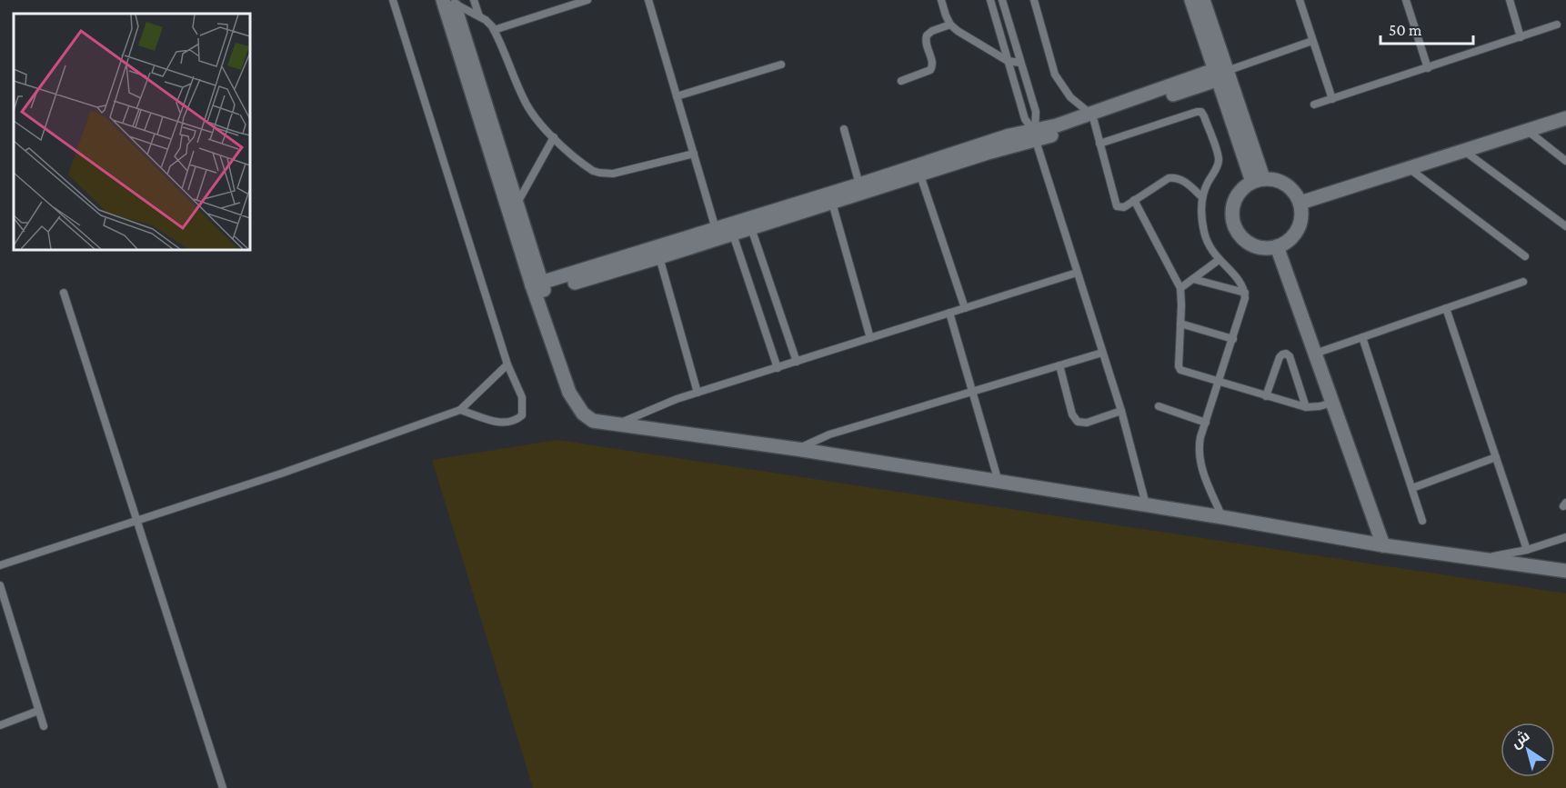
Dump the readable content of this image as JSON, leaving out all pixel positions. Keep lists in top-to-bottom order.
{
  "scale_bar": "50 m",
  "north": "top left"
}
